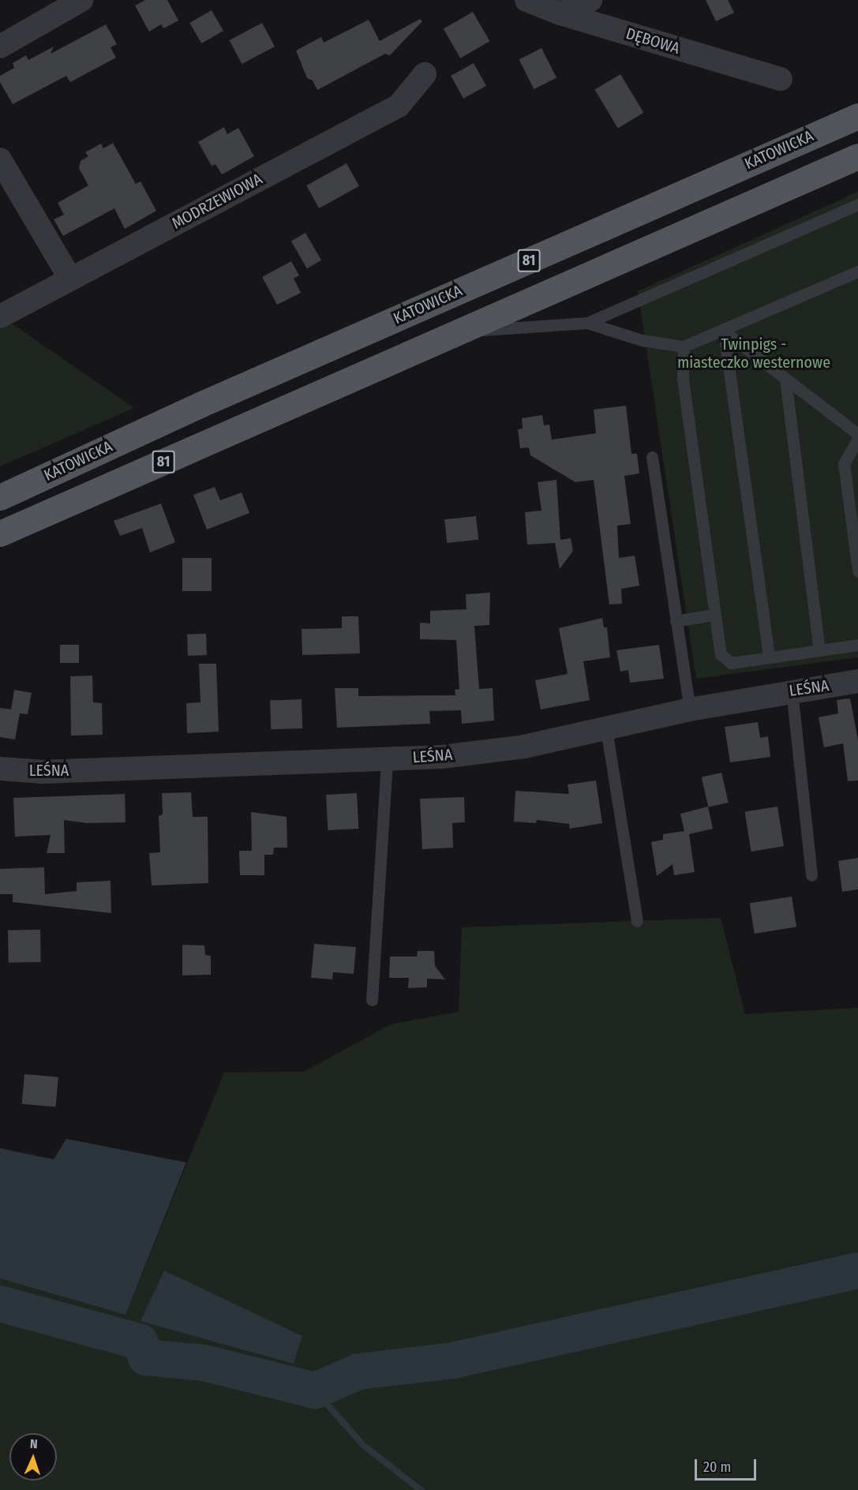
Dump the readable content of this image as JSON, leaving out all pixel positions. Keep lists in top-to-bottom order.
{
  "streets": {
    "main road": ["KATOWICKA", "81"],
    "street": ["DĘBOWA", "MODRZEWIOWA", "LEŚNA"]
  },
  "parks": ["Twinpigs - miasteczko westernowe"],
  "scale_bar": "20 m",
  "north": "top"
}
